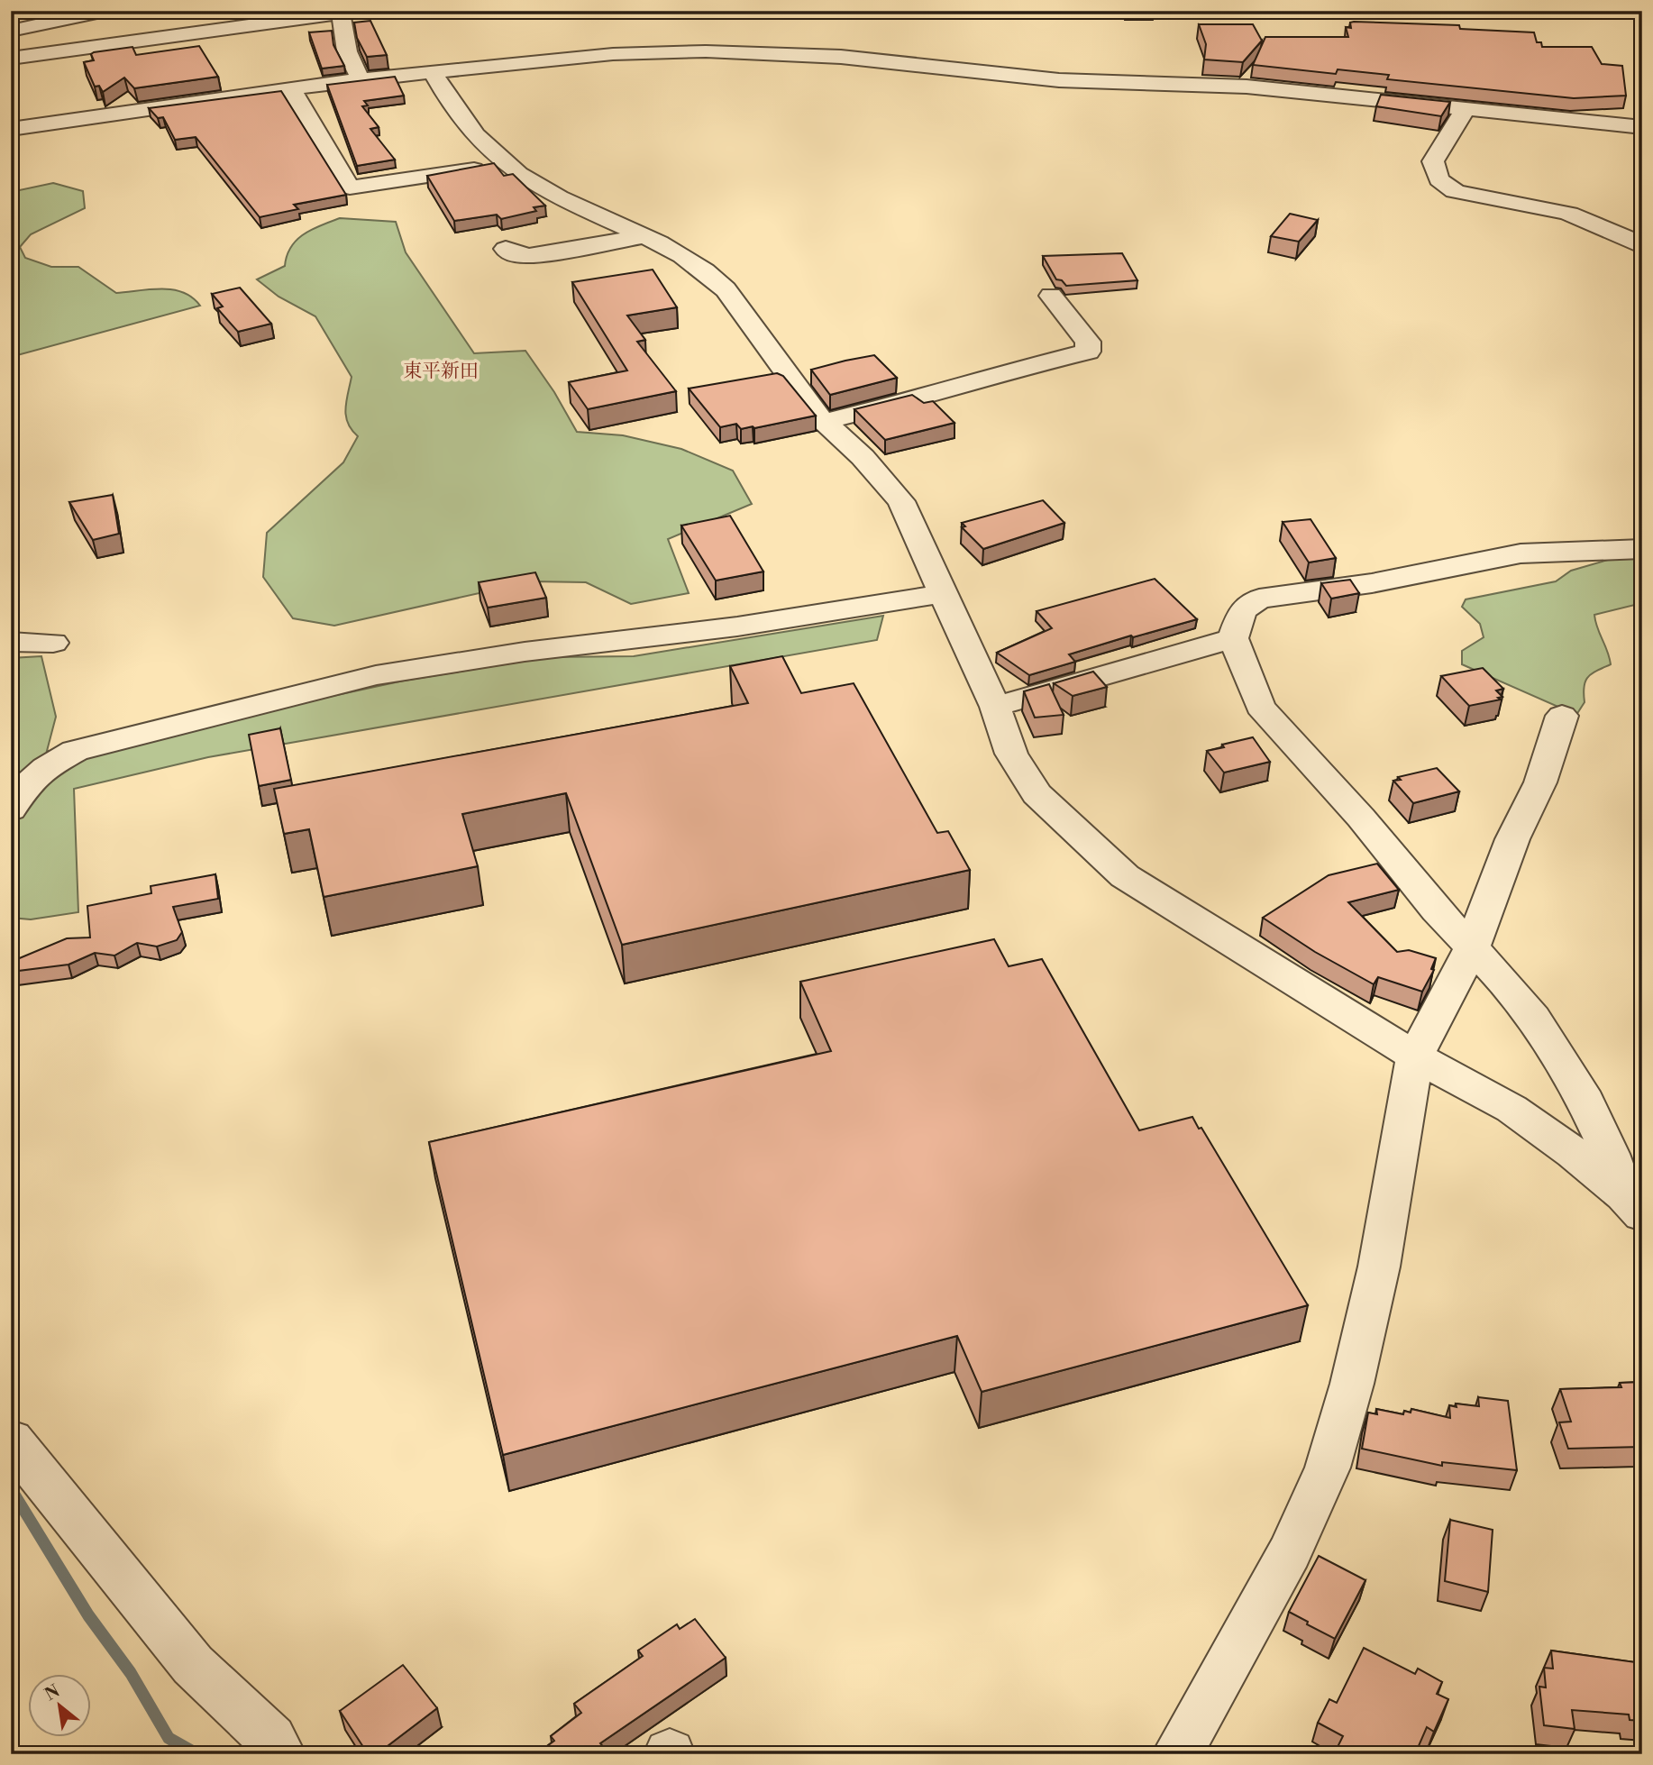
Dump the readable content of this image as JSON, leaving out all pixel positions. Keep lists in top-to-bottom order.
{
  "districts": ["東平新田"],
  "north": "top left"
}
